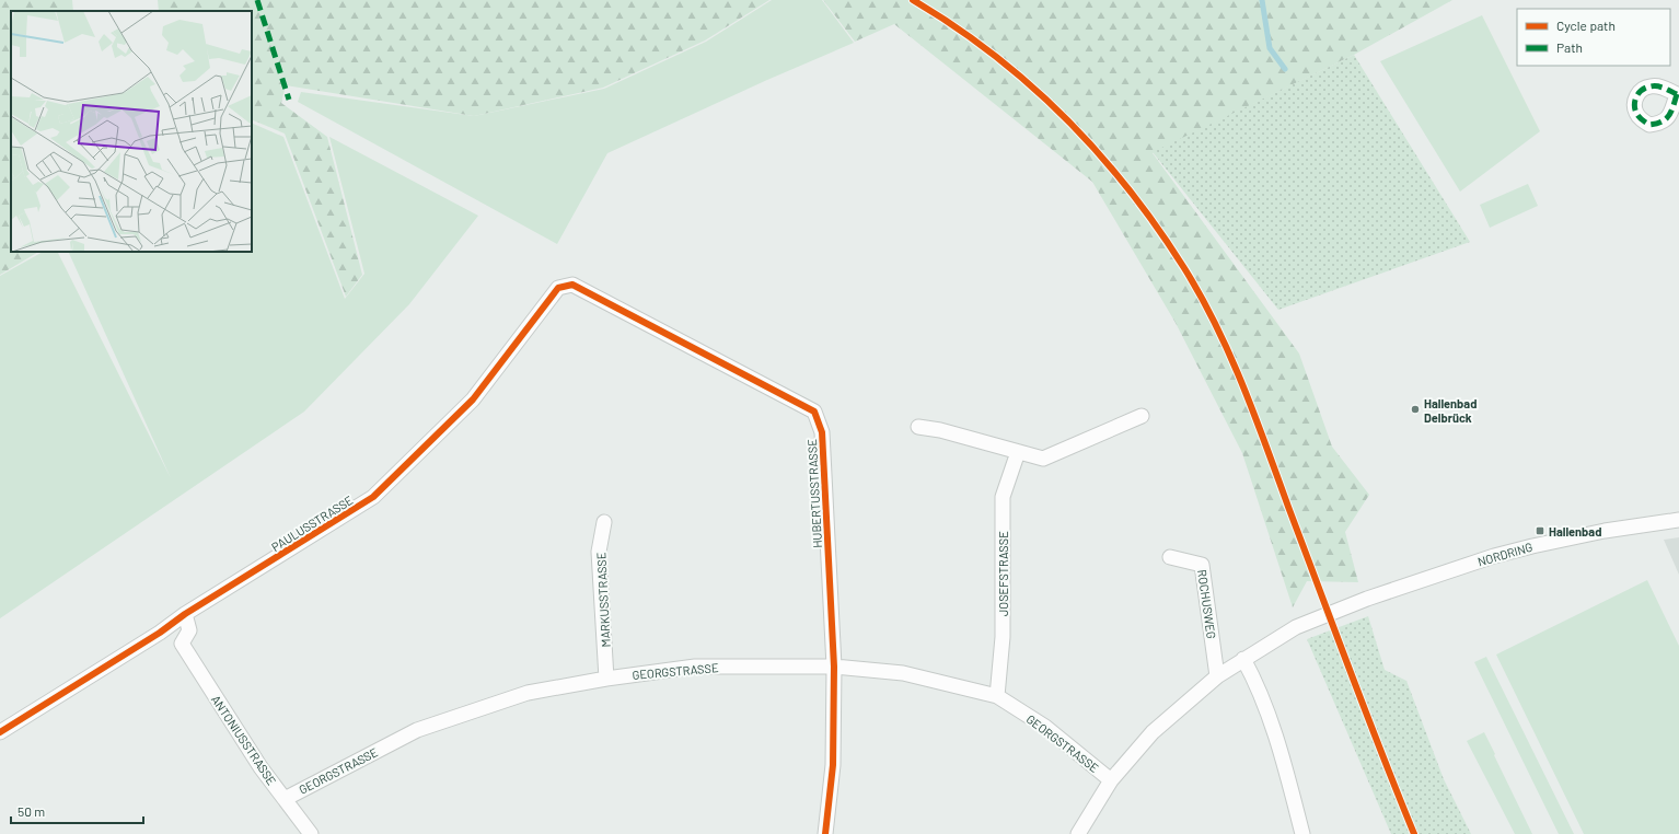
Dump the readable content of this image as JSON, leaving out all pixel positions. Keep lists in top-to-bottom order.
{
  "streets": {
    "street": [
      "HUBERTUSSTRASSE",
      "PAULUSSTRASSE",
      "NORDRING",
      "JOSEFSTRASSE",
      "MARKUSSTRASSE",
      "ROCHUSWEG",
      "GEORGSTRASSE",
      "ANTONIUSSTRASSE"
    ]
  },
  "crossings": [
    ["HUBERTUSSTRASSE", "PAULUSSTRASSE"],
    ["HUBERTUSSTRASSE", "GEORGSTRASSE"],
    ["JOSEFSTRASSE", "GEORGSTRASSE"],
    ["MARKUSSTRASSE", "GEORGSTRASSE"],
    ["GEORGSTRASSE", "ANTONIUSSTRASSE"]
  ],
  "places": {
    "other": ["Hallenbad Delbrück"],
    "transit": ["Hallenbad"]
  },
  "legend": ["Cycle path", "Path"],
  "scale_bar": "50 m"
}
